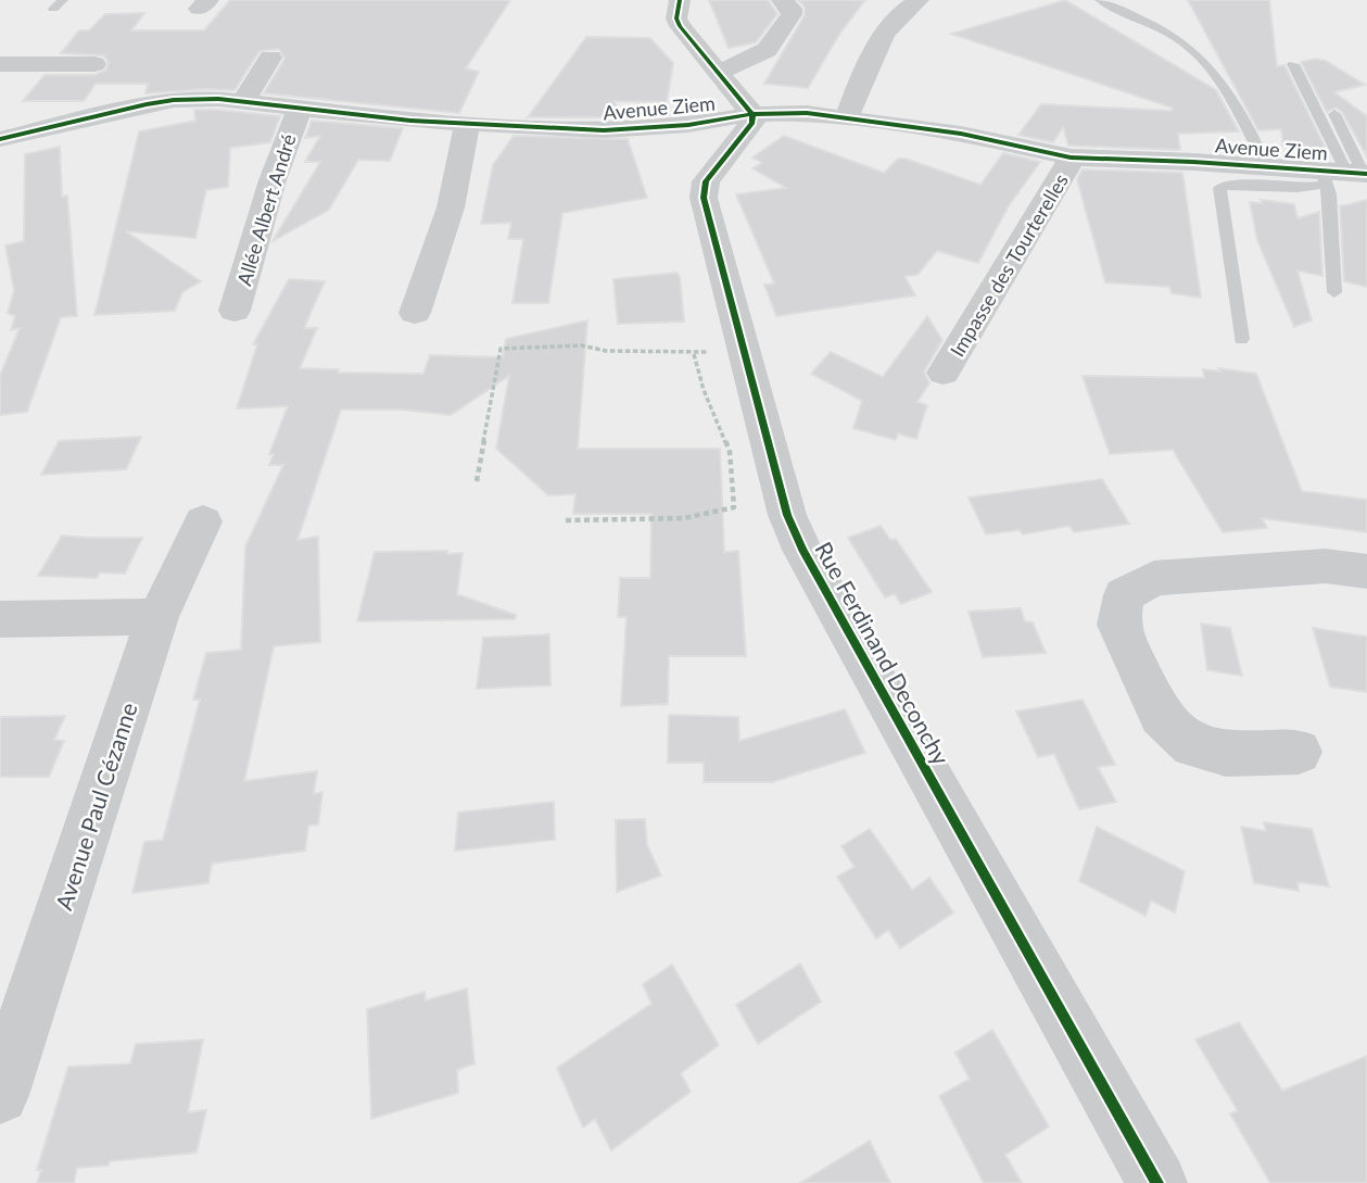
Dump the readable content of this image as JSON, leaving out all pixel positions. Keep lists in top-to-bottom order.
{
  "streets": {
    "street": [
      "Avenue Ziem",
      "Allée Albert André",
      "Impasse des Tourterelles",
      "Rue Ferdinand Deconchy",
      "Avenue Paul Cézanne"
    ]
  },
  "crossings": [
    ["Avenue Ziem", "Allée Albert André"],
    ["Avenue Ziem", "Impasse des Tourterelles"],
    ["Avenue Ziem", "Rue Ferdinand Deconchy"]
  ]
}
